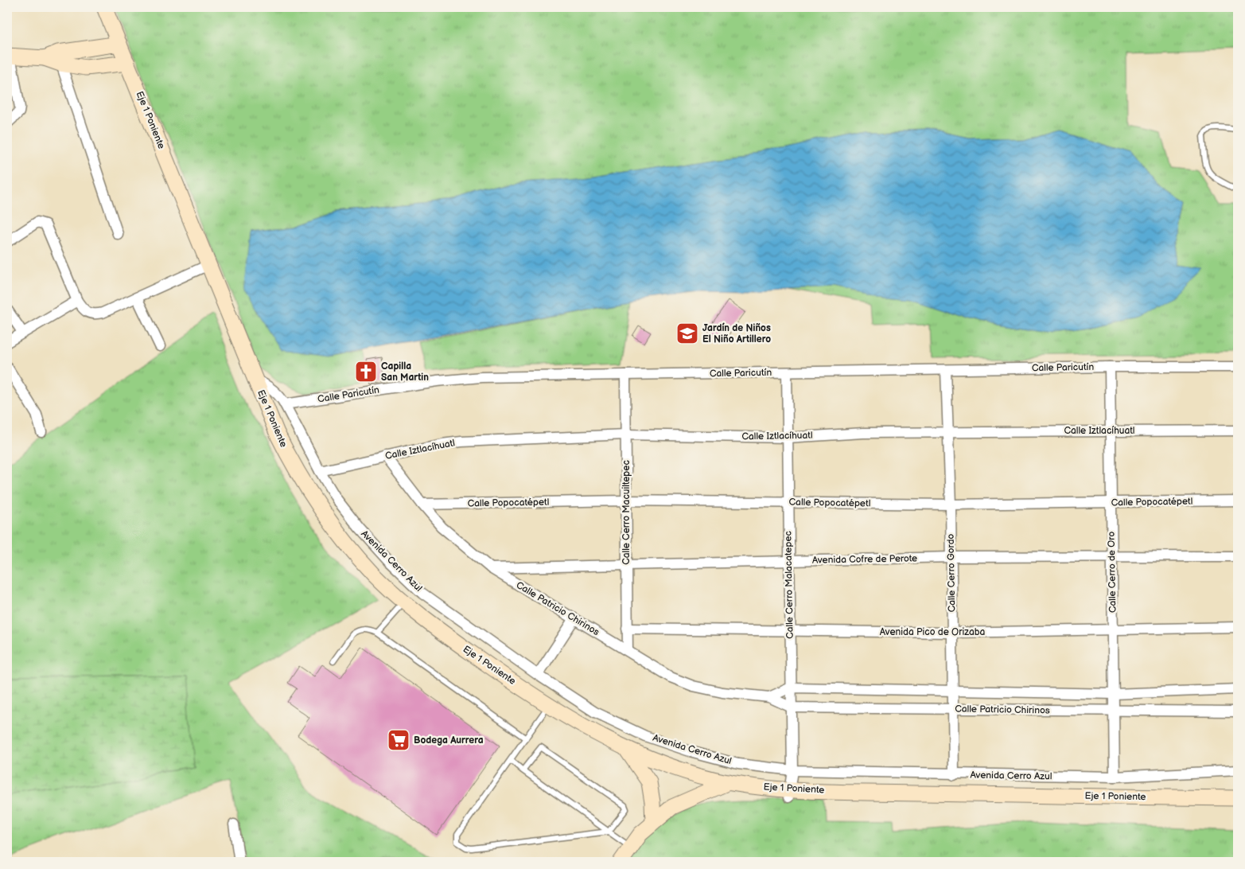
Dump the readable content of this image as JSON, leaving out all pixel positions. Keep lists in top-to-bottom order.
{
  "streets": {
    "main road": ["Eje 1 Poniente"],
    "street": [
      "Calle Paricutín",
      "Calle Iztlacíhuatl",
      "Calle Popocatépetl",
      "Calle Cerro Macuiltepec",
      "Avenida Cofre de Perote",
      "Avenida Cerro Azul",
      "Calle Cerro de Oro",
      "Calle Cerro Gordo",
      "Calle Cerro Malacatepec",
      "Calle Patricio Chirinos",
      "Avenida Pico de Orizaba"
    ]
  },
  "crossings": [
    ["Eje 1 Poniente", "Calle Cerro Malacatepec"],
    ["Calle Paricutín", "Calle Cerro Macuiltepec"],
    ["Calle Paricutín", "Avenida Cerro Azul"],
    ["Calle Paricutín", "Calle Cerro de Oro"],
    ["Calle Paricutín", "Calle Cerro Gordo"],
    ["Calle Paricutín", "Calle Cerro Malacatepec"],
    ["Calle Iztlacíhuatl", "Calle Cerro Macuiltepec"],
    ["Calle Iztlacíhuatl", "Avenida Cerro Azul"],
    ["Calle Iztlacíhuatl", "Calle Cerro de Oro"],
    ["Calle Iztlacíhuatl", "Calle Cerro Gordo"],
    ["Calle Iztlacíhuatl", "Calle Cerro Malacatepec"],
    ["Calle Iztlacíhuatl", "Calle Patricio Chirinos"],
    ["Calle Popocatépetl", "Calle Cerro Macuiltepec"],
    ["Calle Popocatépetl", "Calle Cerro de Oro"],
    ["Calle Popocatépetl", "Calle Cerro Gordo"],
    ["Calle Popocatépetl", "Calle Cerro Malacatepec"],
    ["Calle Popocatépetl", "Calle Patricio Chirinos"],
    ["Calle Cerro Macuiltepec", "Avenida Cofre de Perote"],
    ["Calle Cerro Macuiltepec", "Calle Patricio Chirinos"],
    ["Calle Cerro Macuiltepec", "Avenida Pico de Orizaba"],
    ["Avenida Cofre de Perote", "Calle Cerro de Oro"],
    ["Avenida Cofre de Perote", "Calle Cerro Gordo"],
    ["Avenida Cofre de Perote", "Calle Cerro Malacatepec"],
    ["Avenida Cofre de Perote", "Calle Patricio Chirinos"],
    ["Avenida Cerro Azul", "Calle Cerro de Oro"],
    ["Avenida Cerro Azul", "Calle Cerro Gordo"],
    ["Avenida Cerro Azul", "Calle Cerro Malacatepec"],
    ["Calle Cerro de Oro", "Calle Patricio Chirinos"],
    ["Calle Cerro de Oro", "Avenida Pico de Orizaba"],
    ["Calle Cerro Gordo", "Calle Patricio Chirinos"],
    ["Calle Cerro Gordo", "Avenida Pico de Orizaba"],
    ["Calle Cerro Malacatepec", "Calle Patricio Chirinos"],
    ["Calle Cerro Malacatepec", "Avenida Pico de Orizaba"]
  ],
  "places": {
    "school or university": ["Jardín de Niños El Niño Artillero"],
    "church": ["Capilla San Martin"],
    "supermarket": ["Bodega Aurrera"]
  }
}
